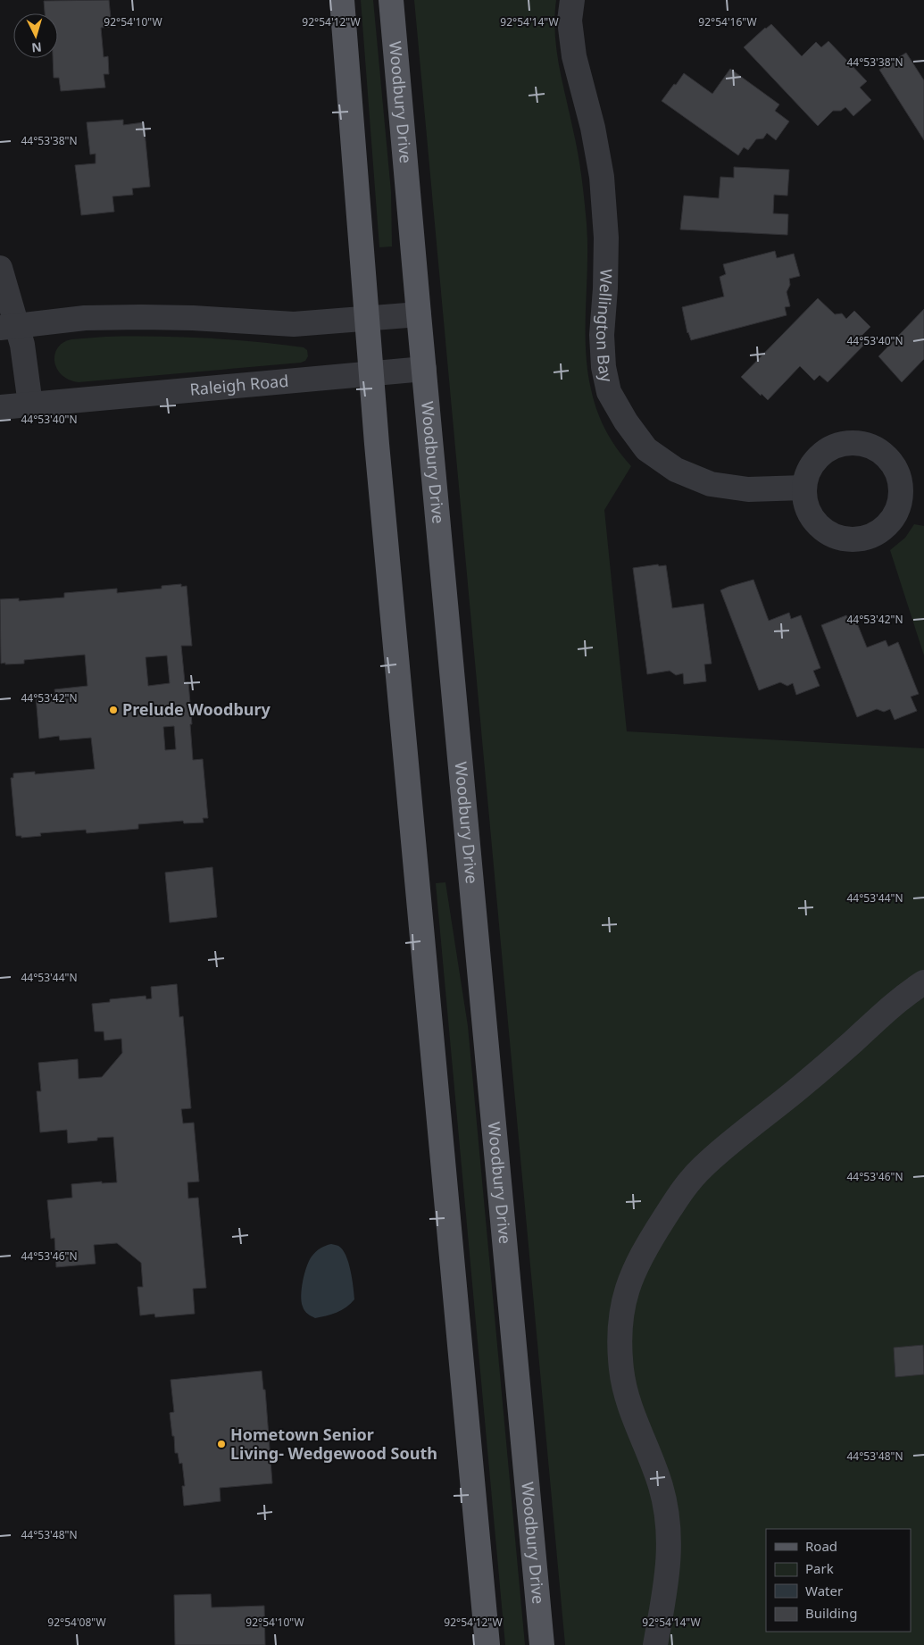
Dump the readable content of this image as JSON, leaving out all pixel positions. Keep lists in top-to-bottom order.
{
  "streets": {
    "main road": ["Woodbury Drive"],
    "street": ["Wellington Bay", "Raleigh Road"]
  },
  "crossings": [
    ["Woodbury Drive", "Raleigh Road"]
  ],
  "places": ["Prelude Woodbury", "Hometown Senior Living- Wedgewood South"],
  "legend": [
    "Road",
    "Park",
    "Water",
    "Building"
  ],
  "north": "bottom",
  "coordinates": [
    "92°54'10\"W",
    "92°54'12\"W",
    "92°54'14\"W",
    "92°54'16\"W",
    "44°53'38\"N",
    "44°53'40\"N",
    "44°53'42\"N",
    "44°53'44\"N",
    "44°53'46\"N",
    "44°53'48\"N",
    "92°54'08\"W"
  ]
}
